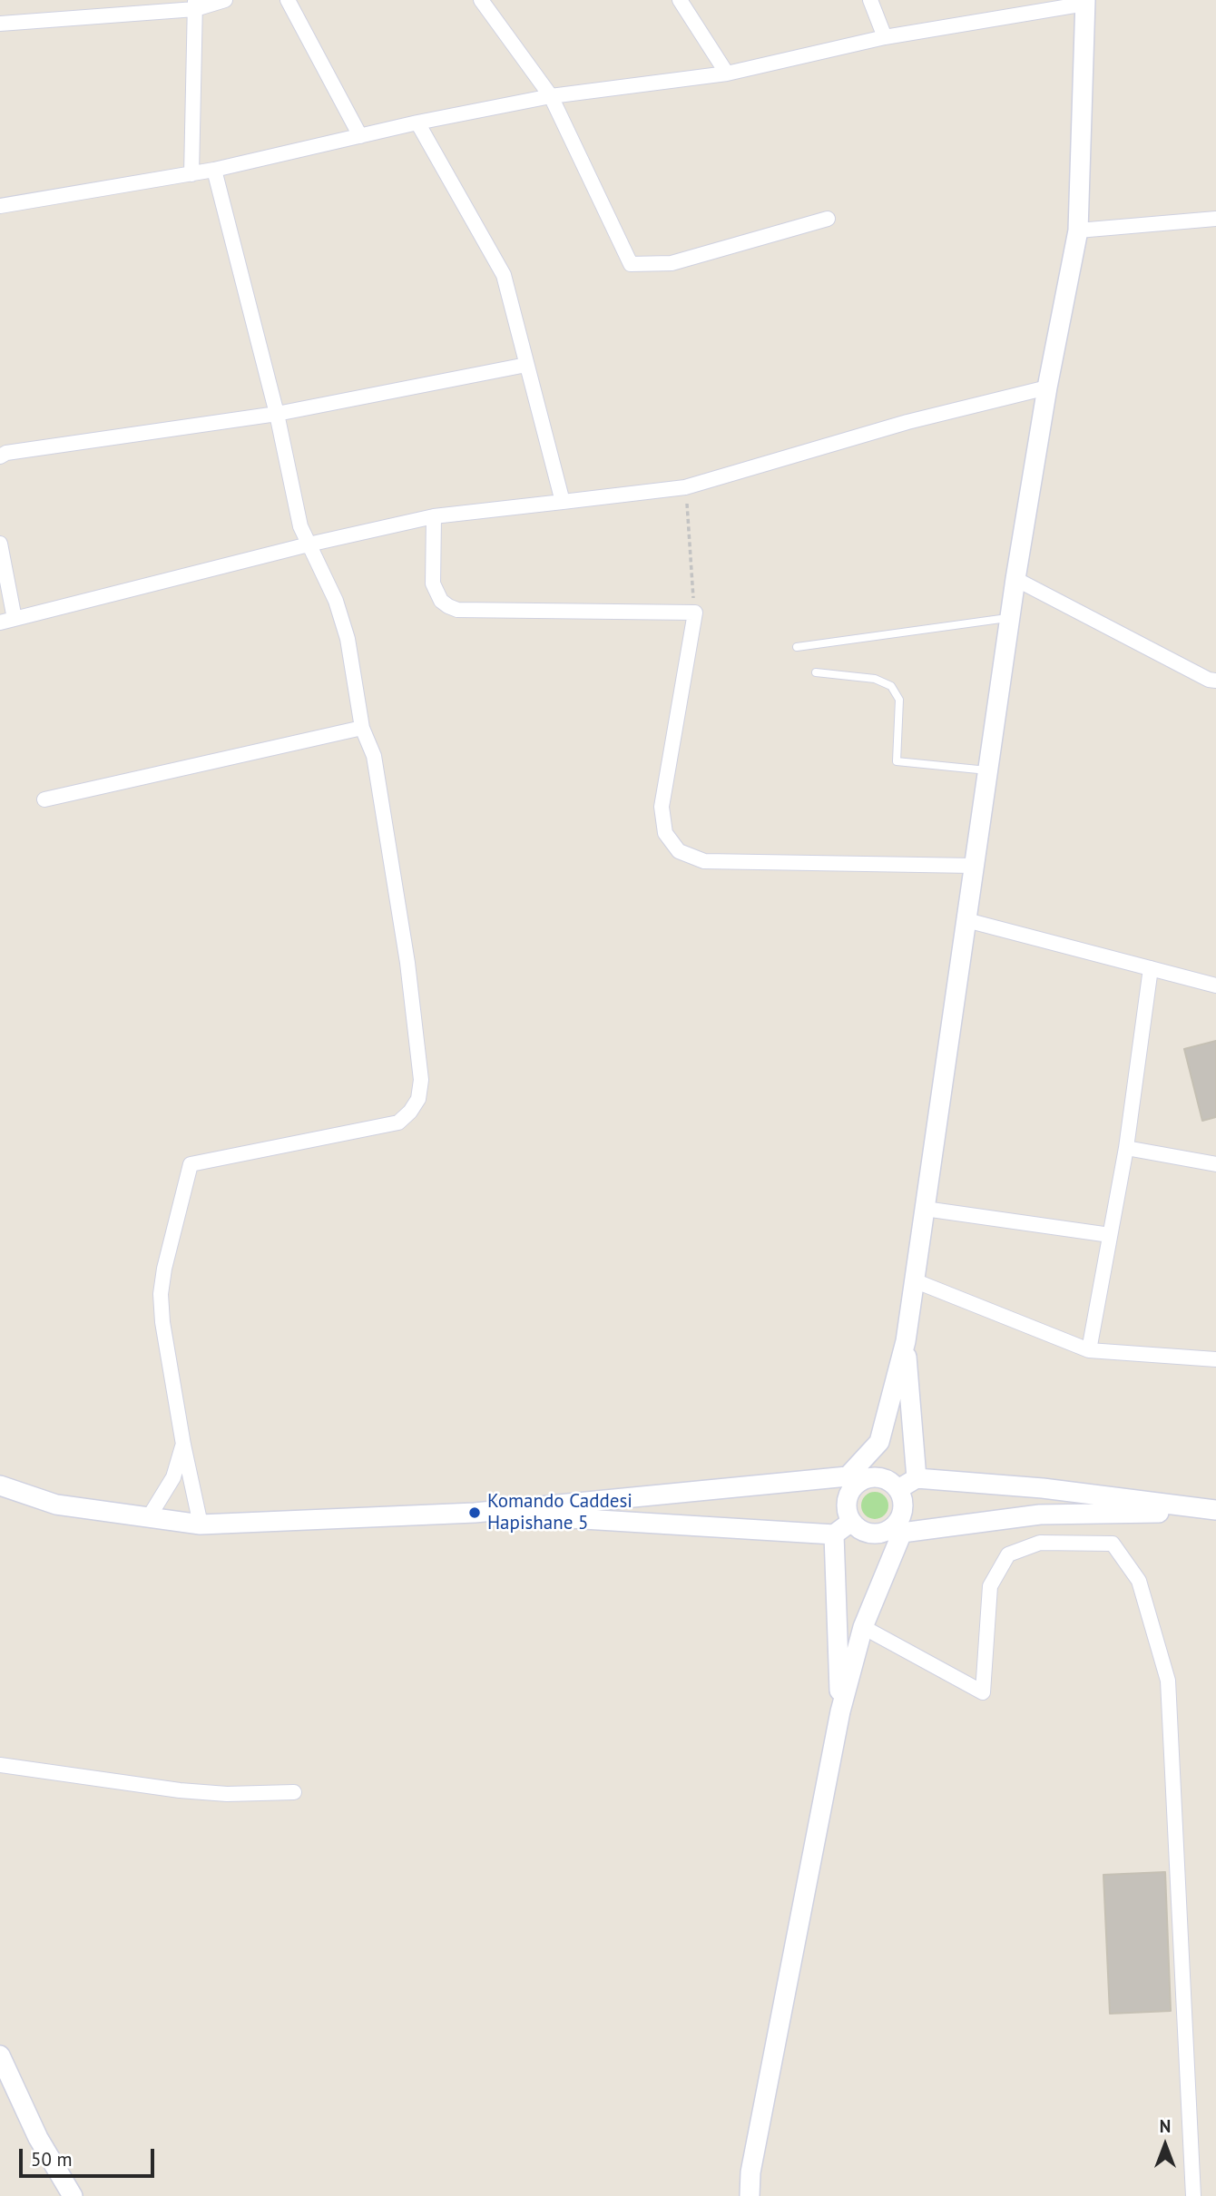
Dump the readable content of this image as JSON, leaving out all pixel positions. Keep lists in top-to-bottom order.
{
  "places": ["Komando Caddesi Hapishane 5"],
  "scale_bar": "50 m",
  "north": "top"
}
